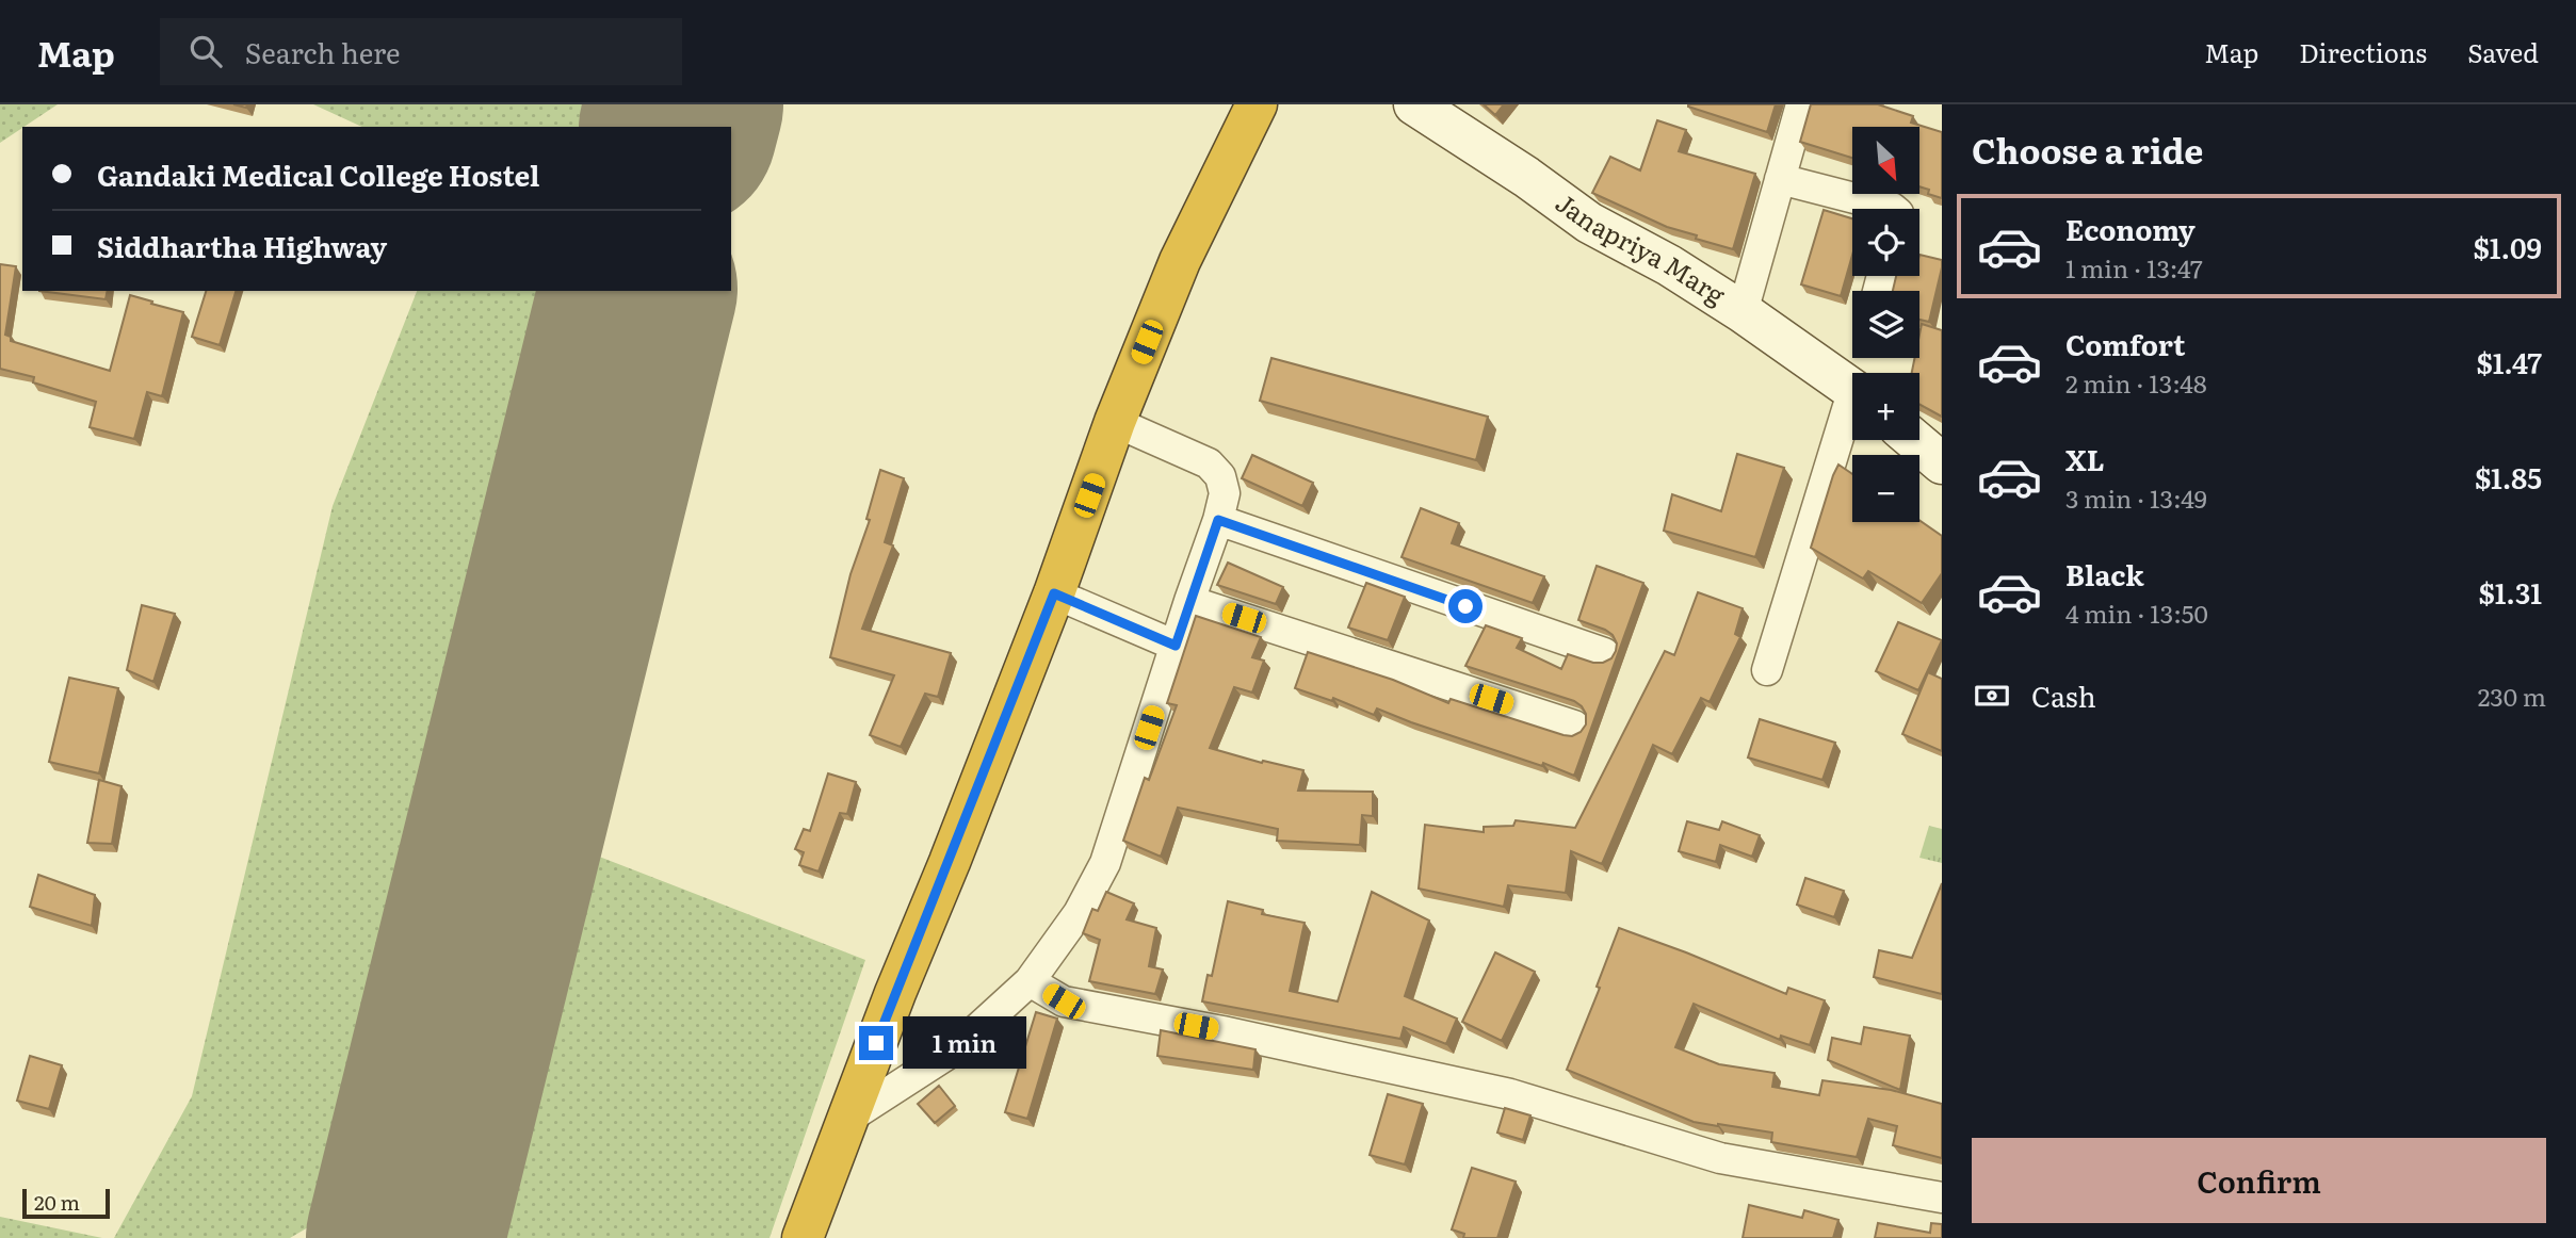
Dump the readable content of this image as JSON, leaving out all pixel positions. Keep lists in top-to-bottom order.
{
  "streets": {
    "main road": ["Janapriya Marg"]
  },
  "scale_bar": "20 m",
  "north": "bottom right",
  "page": {
    "header": "Map",
    "search": "Search here",
    "nav": ["Map", "Directions", "Saved"],
    "heading": "Choose a ride",
    "map_buttons": ["+", "−"],
    "banner": ["Gandaki Medical College Hostel", "Siddhartha Highway"],
    "list": [
      {
        "name": "Economy",
        "note": "1 min · 13:47",
        "value": "$1.09"
      },
      {
        "name": "Comfort",
        "note": "2 min · 13:48",
        "value": "$1.47"
      },
      {
        "name": "XL",
        "note": "3 min · 13:49",
        "value": "$1.85"
      },
      {
        "name": "Black",
        "note": "4 min · 13:50",
        "value": "$1.31"
      }
    ],
    "pay": ["Cash", "230 m"],
    "bubble": "1 min",
    "buttons": "Confirm",
    "scale": "20 m"
  }
}
